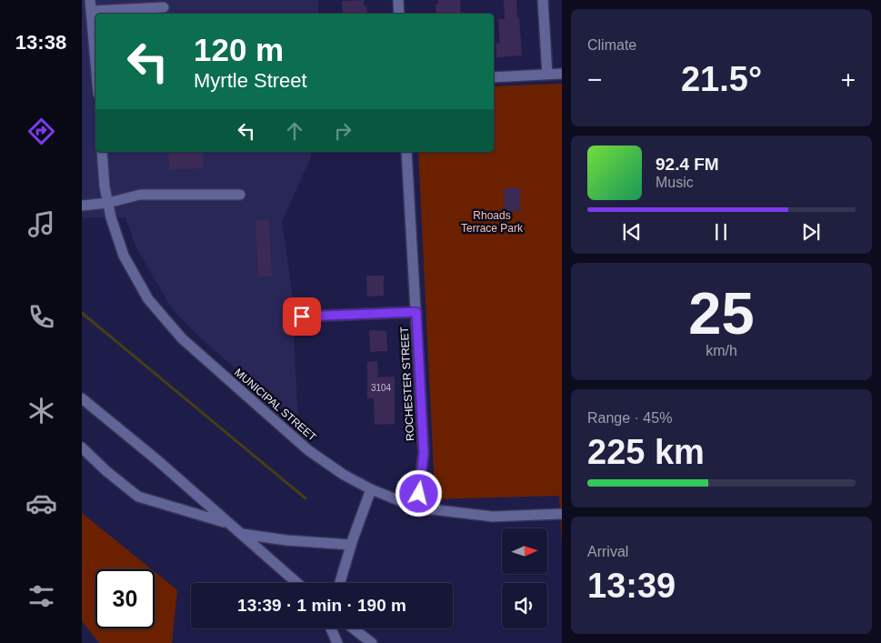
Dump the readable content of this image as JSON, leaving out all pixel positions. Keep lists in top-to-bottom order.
{
  "streets": {
    "street": ["ROCHESTER STREET", "MUNICIPAL STREET"]
  },
  "crossings": [
    ["ROCHESTER STREET", "MUNICIPAL STREET"]
  ],
  "parks": ["Rhoads Terrace Park"],
  "house_numbers": ["3104"],
  "north": "right",
  "page": {
    "tabs": "13:38",
    "tile": [
      "Climate",
      ["25", "km/h"],
      ["Range · 45%", "225 km"],
      ["Arrival", "13:39"]
    ],
    "turn": ["120 m", "Myrtle Street"],
    "heat": ["−", "21.5°", "+"],
    "song": ["92.4 FM", "Music"],
    "limit": "30",
    "trip": "13:39 · 1 min · 190 m"
  }
}
